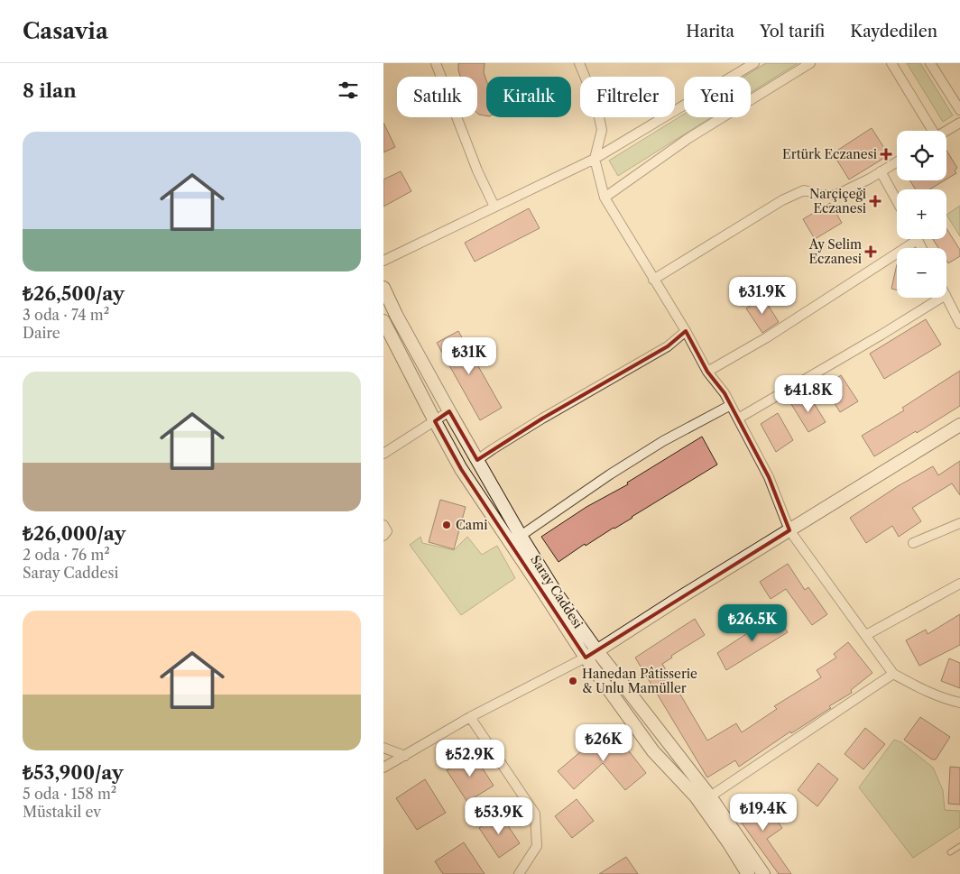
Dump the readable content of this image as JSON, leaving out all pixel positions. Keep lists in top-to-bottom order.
{
  "streets": {
    "street": ["Saray Caddesi"]
  },
  "places": {
    "health": ["Ertürk Eczanesi", "Narçiçeği Eczanesi", "Ay Selim Eczanesi"],
    "other": ["Cami", "Hanedan Pâtisserie & Unlu Mamüller"]
  },
  "page": {
    "header": "Casavia",
    "nav": ["Harita", "Yol tarifi", "Kaydedilen"],
    "heading": "8 ilan",
    "chip": [
      "Satılık",
      "Kiralık",
      "Filtreler",
      "Yeni"
    ],
    "list": [
      {
        "name": "₺26,500/ay",
        "note": "3 oda · 74 m² · Daire"
      },
      {
        "name": "₺26,000/ay",
        "note": "2 oda · 76 m² · Saray Caddesi"
      },
      {
        "name": "₺53,900/ay",
        "note": "5 oda · 158 m² · Müstakil ev"
      }
    ],
    "map_buttons": ["+", "−"],
    "price": [
      "₺31.9K",
      "₺31K",
      "₺41.8K",
      "₺26.5K",
      "₺26K",
      "₺52.9K",
      "₺19.4K",
      "₺53.9K"
    ]
  }
}
